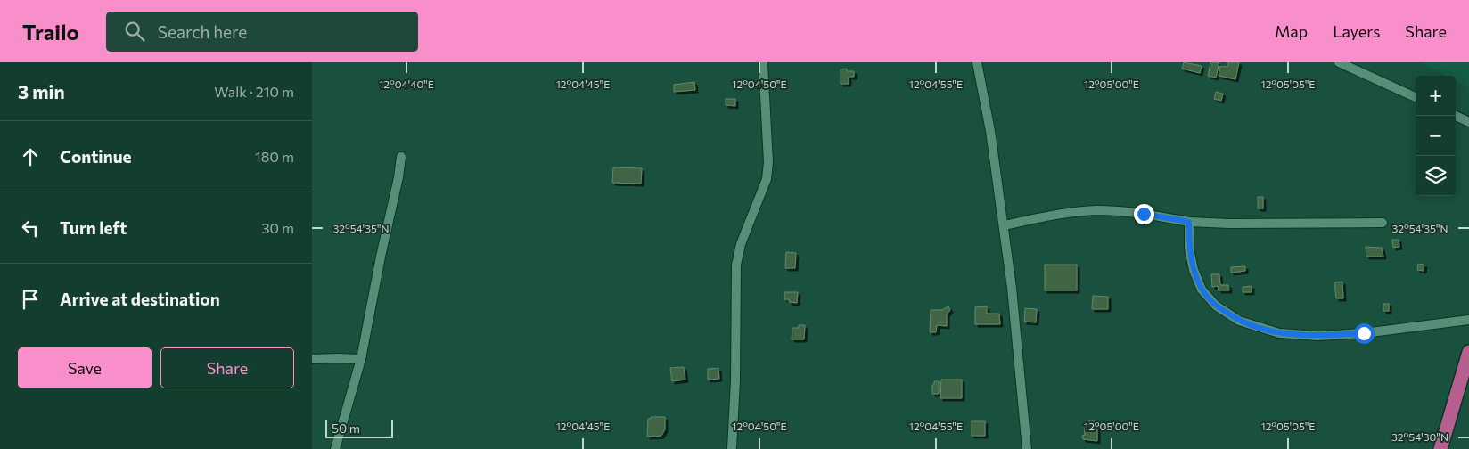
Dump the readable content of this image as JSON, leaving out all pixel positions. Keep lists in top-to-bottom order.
{
  "scale_bar": "50 m",
  "page": {
    "header": "Trailo",
    "search": "Search here",
    "nav": ["Map", "Layers", "Share"],
    "heading": ["3 min", "Walk · 210 m"],
    "map_buttons": ["+", "−"],
    "list": [
      ["Continue", "180 m"],
      ["Turn left", "30 m"],
      "Arrive at destination"
    ],
    "buttons": ["Save", "Share"],
    "scale": "50 m"
  },
  "coordinates": [
    "12°04'40\"E",
    "12°04'45\"E",
    "12°04'50\"E",
    "12°04'55\"E",
    "12°05'00\"E",
    "12°05'05\"E",
    "32°54'35\"N",
    "32°54'30\"N"
  ]
}
